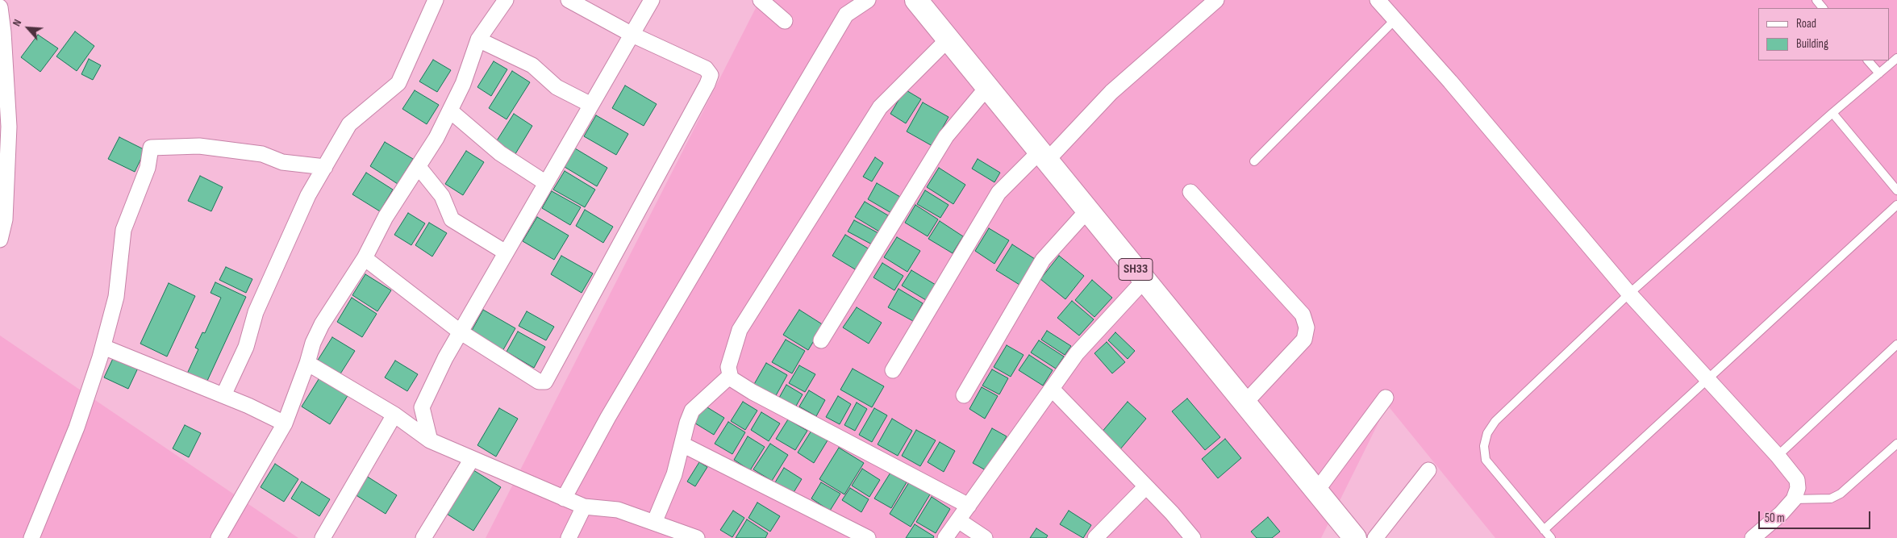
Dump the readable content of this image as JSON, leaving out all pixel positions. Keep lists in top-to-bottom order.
{
  "streets": {
    "main road": ["SH33"]
  },
  "legend": ["Road", "Building"],
  "scale_bar": "50 m",
  "north": "top left"
}
